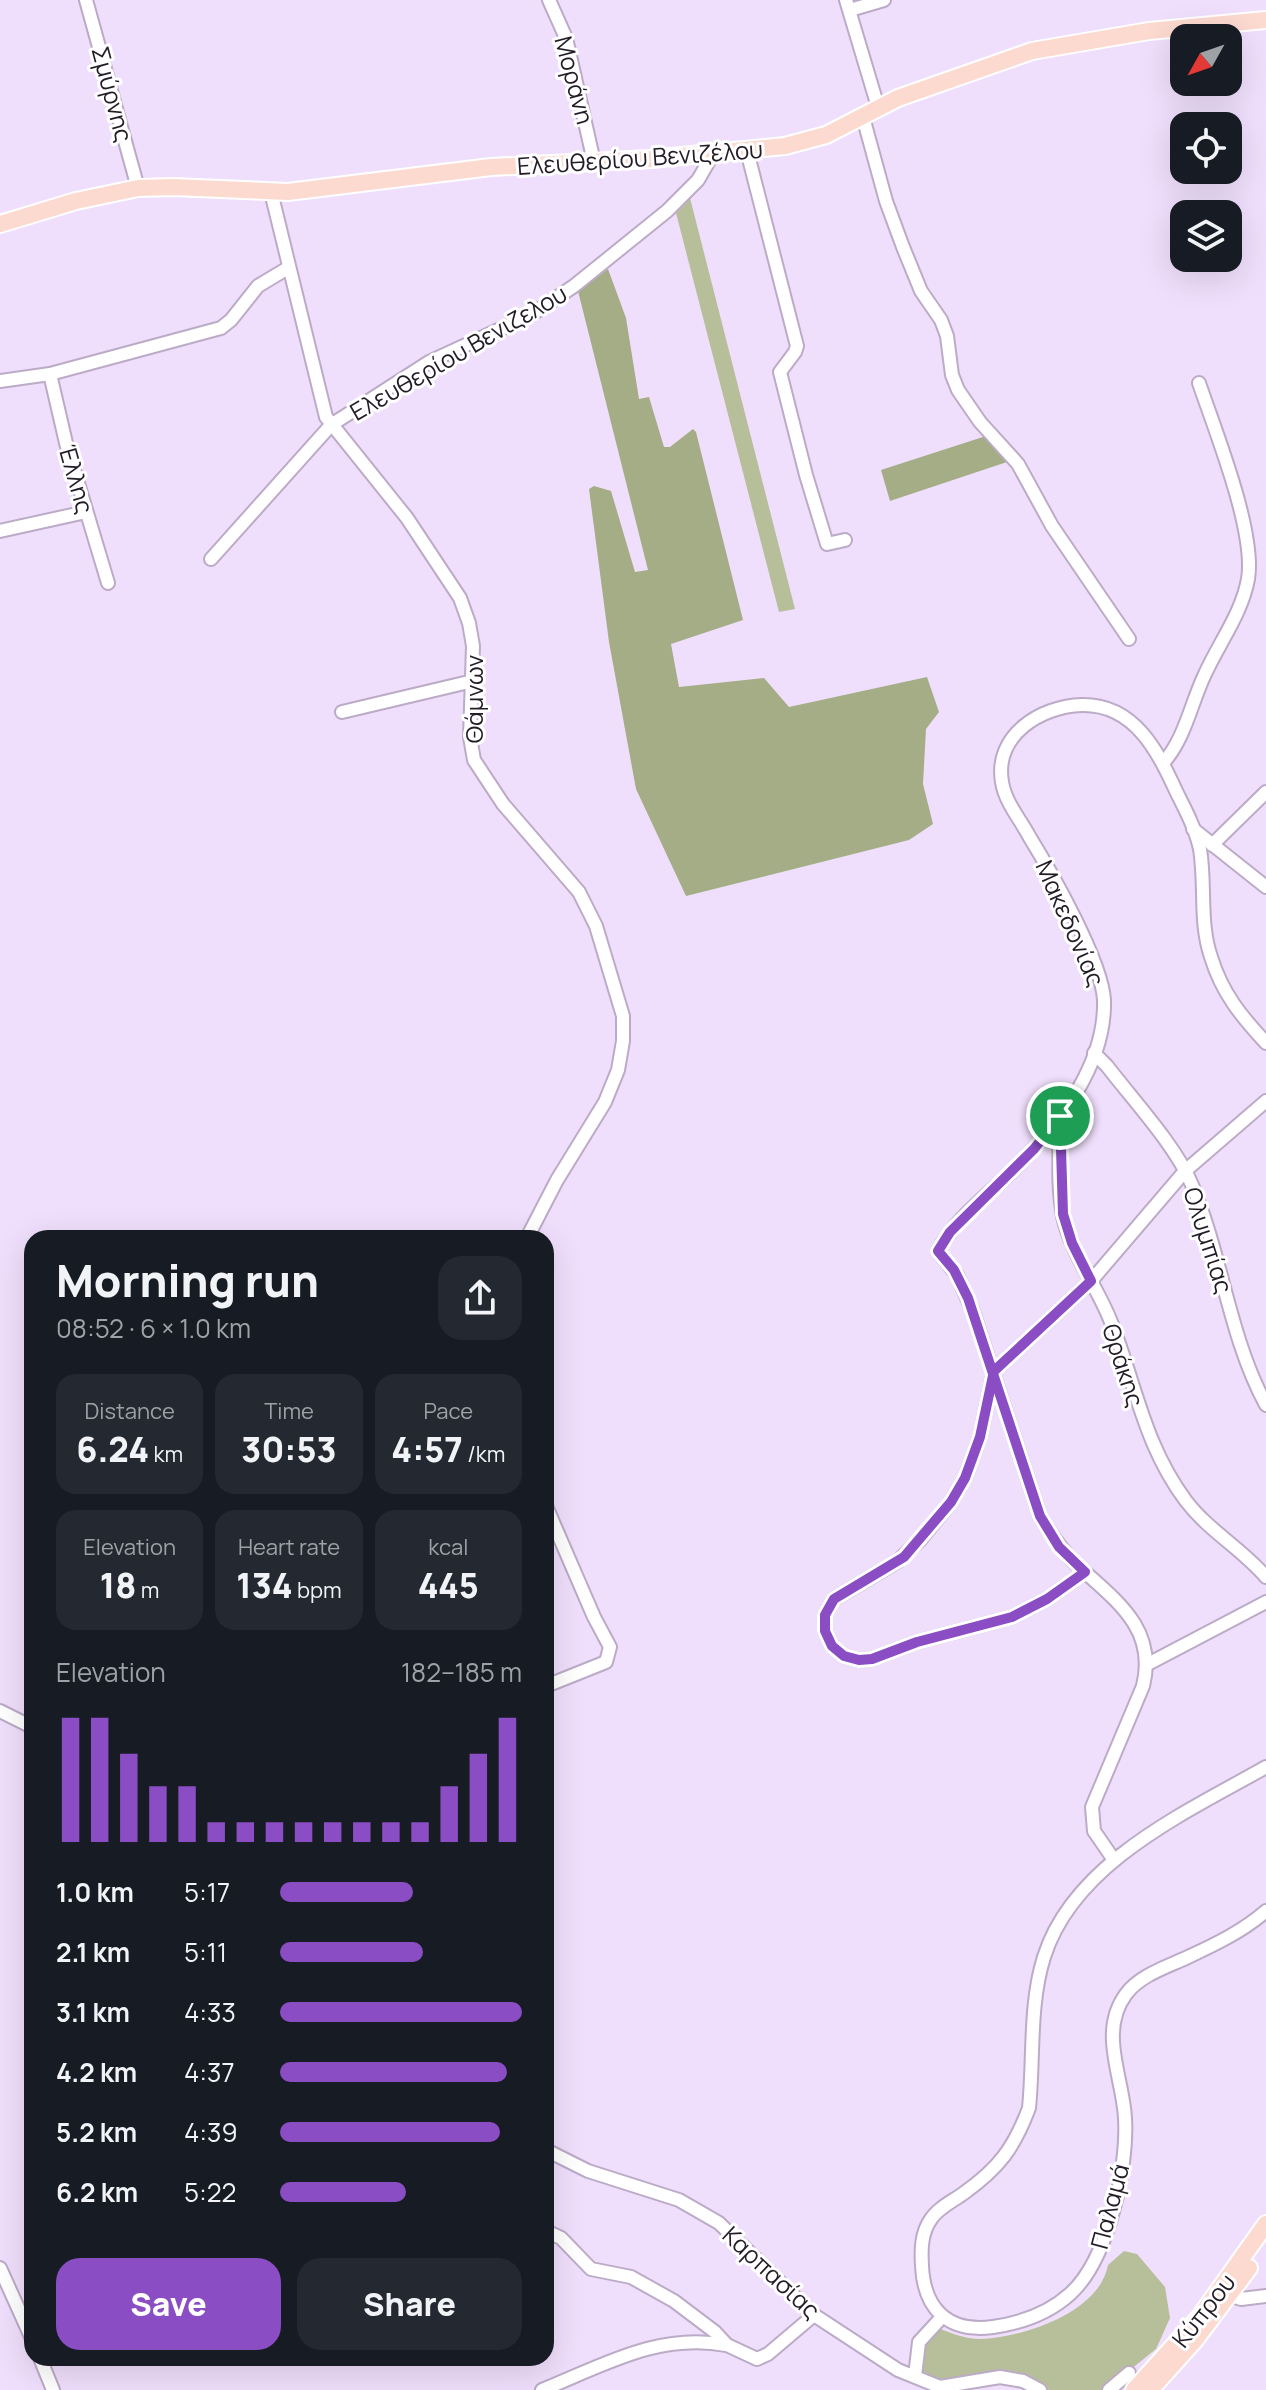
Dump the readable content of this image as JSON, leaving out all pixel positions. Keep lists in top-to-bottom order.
{
  "streets": {
    "main road": ["Ελευθερίου Βενιζέλου", "Κύπρου"],
    "street": [
      "Μοράνη",
      "Σμύρνης",
      "Ελευθερίου Βενιζελου",
      "Έλλης",
      "Θάμνων",
      "Μακεδονίας",
      "Ολυμπίας",
      "Θράκης",
      "Παλαμά",
      "Καρπασίας"
    ]
  },
  "crossings": [
    ["Μοράνη", "Ελευθερίου Βενιζέλου"],
    ["Σμύρνης", "Ελευθερίου Βενιζέλου"],
    ["Ελευθερίου Βενιζέλου", "Ελευθερίου Βενιζελου"],
    ["Ελευθερίου Βενιζέλου", "Θάμνων"],
    ["Ελευθερίου Βενιζελου", "Θάμνων"],
    ["Μακεδονίας", "Ολυμπίας"],
    ["Μακεδονίας", "Θράκης"]
  ],
  "north": "bottom left",
  "page": {
    "heading": ["Morning run", "08:52 · 6 × 1.0 km"],
    "stats": [
      ["Distance", "6.24 km"],
      ["Time", "30:53"],
      ["Pace", "4:57 /km"],
      ["Elevation", "18 m"],
      ["Heart rate", "134 bpm"],
      ["kcal", "445"]
    ],
    "chart": ["Elevation", "182–185 m"],
    "list": [
      {
        "name": "1.0 km",
        "note": "5:17"
      },
      {
        "name": "2.1 km",
        "note": "5:11"
      },
      {
        "name": "3.1 km",
        "note": "4:33"
      },
      {
        "name": "4.2 km",
        "note": "4:37"
      },
      {
        "name": "5.2 km",
        "note": "4:39"
      },
      {
        "name": "6.2 km",
        "note": "5:22"
      }
    ],
    "buttons": ["Save", "Share"]
  }
}
